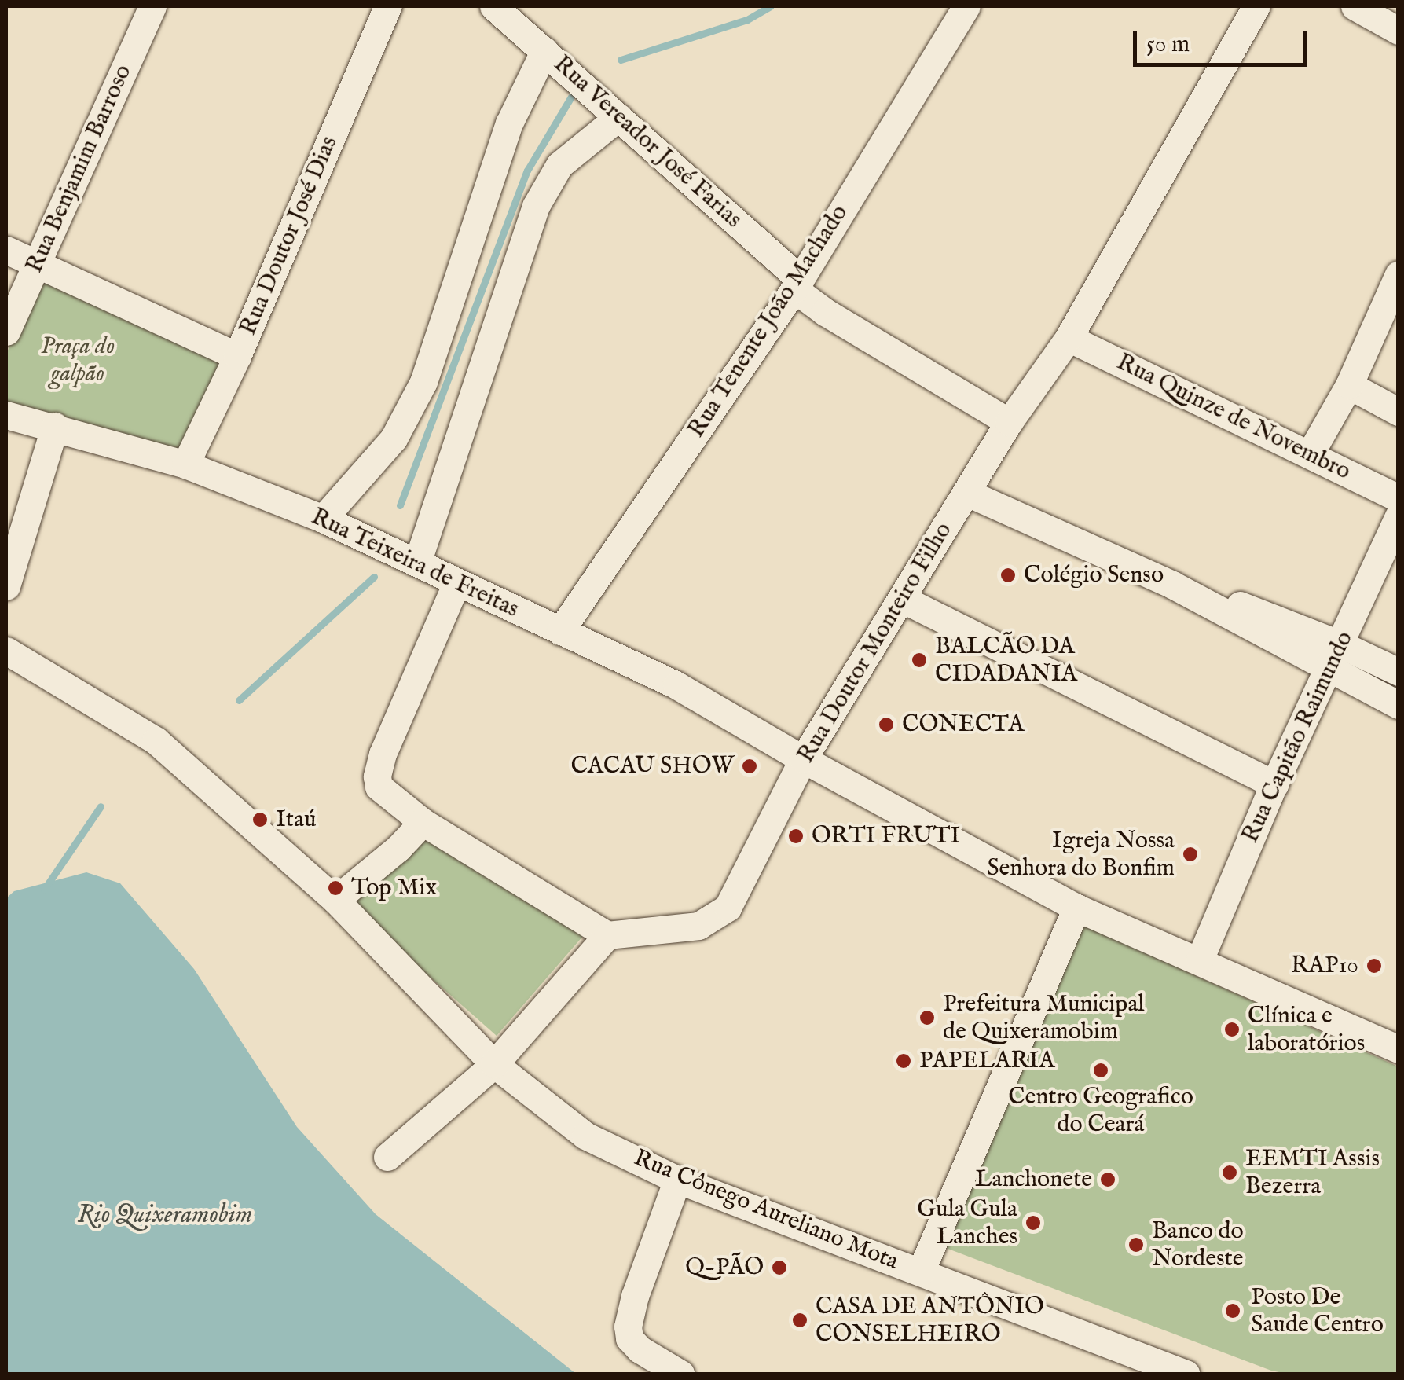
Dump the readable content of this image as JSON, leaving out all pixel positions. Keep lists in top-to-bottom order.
{
  "streets": {
    "street": [
      "Rua Vereador José Farias",
      "Rua Benjamim Barroso",
      "Rua Doutor José Dias",
      "Rua Tenente João Machado",
      "Rua Quinze de Novembro",
      "Rua Teixeira de Freitas",
      "Rua Doutor Monteiro Filho",
      "Rua Capitão Raimundo",
      "Rua Cônego Aureliano Mota"
    ]
  },
  "crossings": [
    ["Rua Vereador José Farias", "Rua Tenente João Machado"],
    ["Rua Vereador José Farias", "Rua Doutor Monteiro Filho"],
    ["Rua Doutor José Dias", "Rua Teixeira de Freitas"],
    ["Rua Tenente João Machado", "Rua Teixeira de Freitas"],
    ["Rua Quinze de Novembro", "Rua Doutor Monteiro Filho"],
    ["Rua Teixeira de Freitas", "Rua Doutor Monteiro Filho"],
    ["Rua Teixeira de Freitas", "Rua Capitão Raimundo"]
  ],
  "water": ["Rio Quixeramobim"],
  "parks": ["Praça do galpão"],
  "places": [
    "Colégio Senso",
    "BALCÃO DA CIDADANIA",
    "CONECTA",
    "CACAU SHOW",
    "Itaú",
    "ORTI FRUTI",
    "Igreja Nossa Senhora do Bonfim",
    "Top Mix",
    "RAP10",
    "Prefeitura Municipal de Quixeramobim",
    "Clínica e laboratórios",
    "PAPELARIA",
    "Centro Geografico do Ceará",
    "EEMTI Assis Bezerra",
    "Lanchonete",
    "Gula Gula Lanches",
    "Banco do Nordeste",
    "Q-PÃO",
    "Posto De Saude Centro",
    "CASA DE ANTÔNIO CONSELHEIRO"
  ],
  "scale_bar": "50 m"
}
